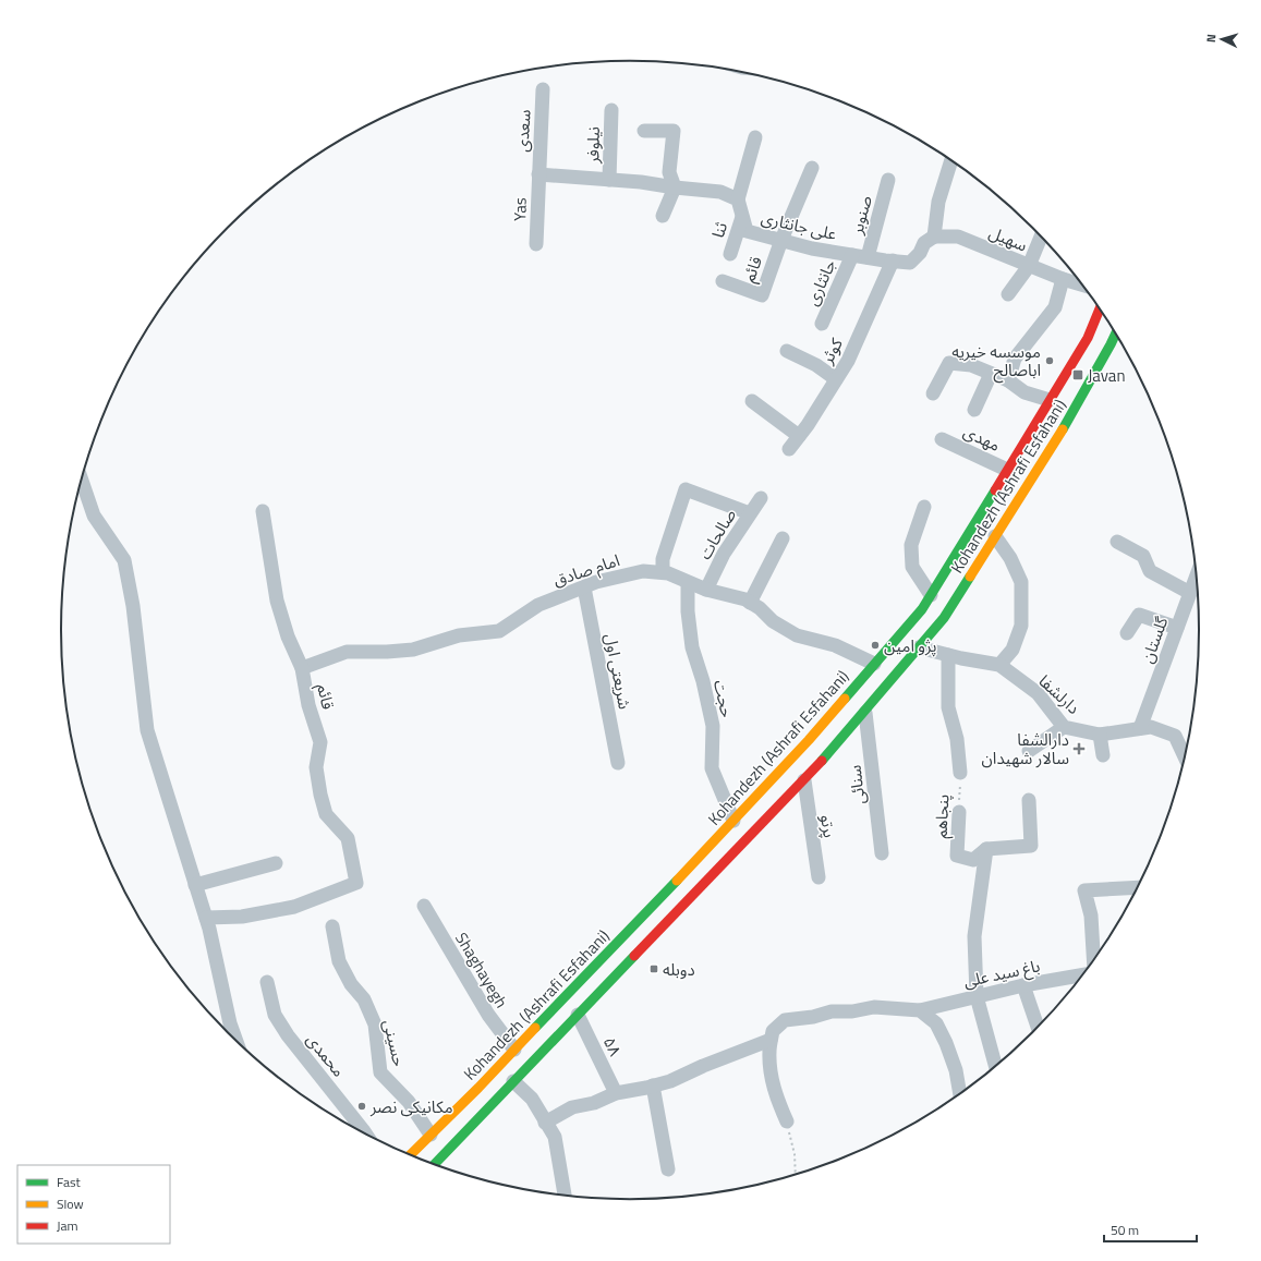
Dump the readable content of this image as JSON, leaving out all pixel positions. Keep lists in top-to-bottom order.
{
  "streets": {
    "main road": ["Kohandezh (Ashrafi Esfahani)"],
    "street": [
      "سعدی",
      "نیلوفر",
      "Yas",
      "صنوبر",
      "علی جانثاری",
      "ثنا",
      "سهیل",
      "قائم",
      "جانثاری",
      "کوثر",
      "مهدی",
      "صالحات",
      "امام صادق",
      "گلستان",
      "شریعتی اول",
      "دارلشفا",
      "حجت",
      "سنائی",
      "پنجاهم",
      "پرتو",
      "Shaghayegh",
      "باغ سید علی",
      "حسینی",
      "۵۸",
      "محمدی"
    ]
  },
  "crossings": [
    ["سعدی", "Yas"],
    ["صنوبر", "علی جانثاری"],
    ["علی جانثاری", "ثنا"],
    ["علی جانثاری", "سهیل"],
    ["علی جانثاری", "قائم"],
    ["علی جانثاری", "جانثاری"],
    ["علی جانثاری", "کوثر"],
    ["قائم", "امام صادق"],
    ["مهدی", "Kohandezh (Ashrafi Esfahani)"],
    ["Kohandezh (Ashrafi Esfahani)", "امام صادق"],
    ["Kohandezh (Ashrafi Esfahani)", "دارلشفا"],
    ["Kohandezh (Ashrafi Esfahani)", "حجت"],
    ["Kohandezh (Ashrafi Esfahani)", "سنائی"],
    ["Kohandezh (Ashrafi Esfahani)", "پرتو"],
    ["Kohandezh (Ashrafi Esfahani)", "Shaghayegh"],
    ["Kohandezh (Ashrafi Esfahani)", "حسینی"],
    ["Kohandezh (Ashrafi Esfahani)", "۵۸"],
    ["صالحات", "امام صادق"],
    ["امام صادق", "شریعتی اول"],
    ["امام صادق", "حجت"],
    ["گلستان", "دارلشفا"],
    ["دارلشفا", "پنجاهم"]
  ],
  "places": {
    "other": ["موسسه خیریه اباصالح", "پژو امین", "مکانیکی نصر"],
    "transit": ["Javan", "دوبله"],
    "health": ["دارالشفا سالار شهیدان"]
  },
  "legend": ["Fast", "Slow", "Jam"],
  "scale_bar": "50 m",
  "north": "left"
}
